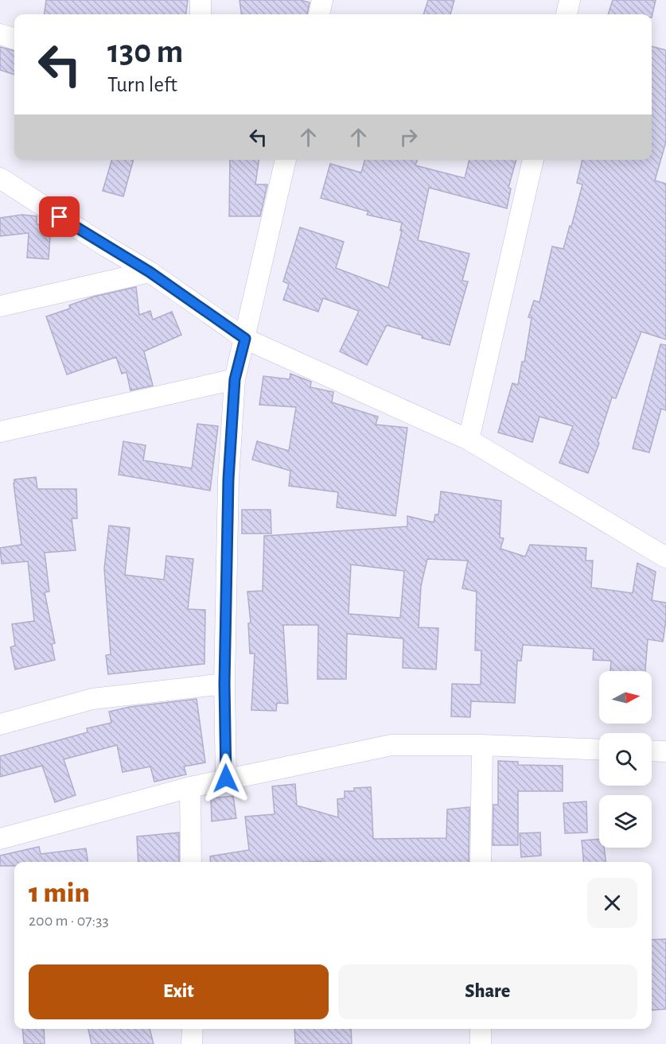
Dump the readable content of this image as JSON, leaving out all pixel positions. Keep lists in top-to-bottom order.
{
  "north": "right",
  "page": {
    "turn": ["130 m", "Turn left"],
    "heading": ["1 min", "200 m · 07:33"],
    "buttons": ["Exit", "Share"]
  }
}
